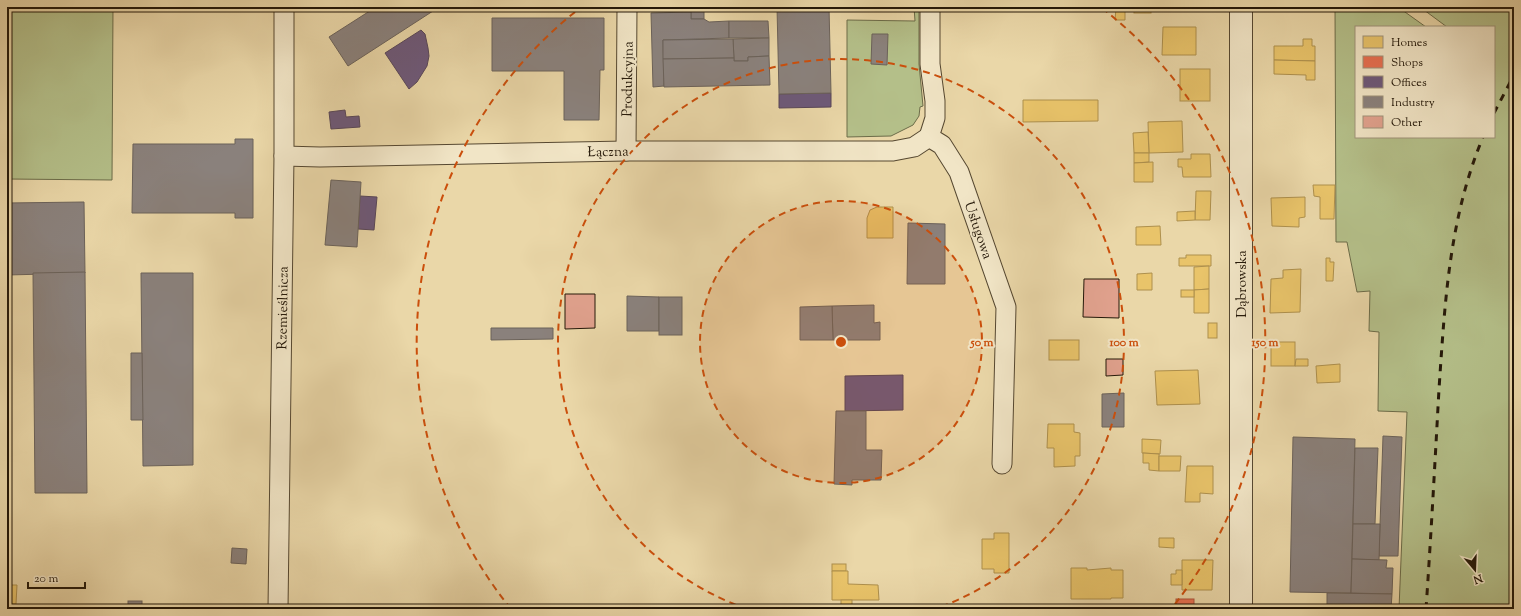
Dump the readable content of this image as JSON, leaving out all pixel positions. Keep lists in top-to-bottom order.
{
  "streets": {
    "street": [
      "Produkcyjna",
      "Łączna",
      "Usługowa",
      "Dąbrowska",
      "Rzemieślnicza"
    ]
  },
  "crossings": [
    ["Produkcyjna", "Łączna"],
    ["Łączna", "Usługowa"],
    ["Łączna", "Rzemieślnicza"]
  ],
  "legend": [
    "Homes",
    "Shops",
    "Offices",
    "Industry",
    "Other"
  ],
  "scale_bar": "20 m",
  "north": "bottom",
  "rings": ["50 m", "100 m", "150 m"]
}
